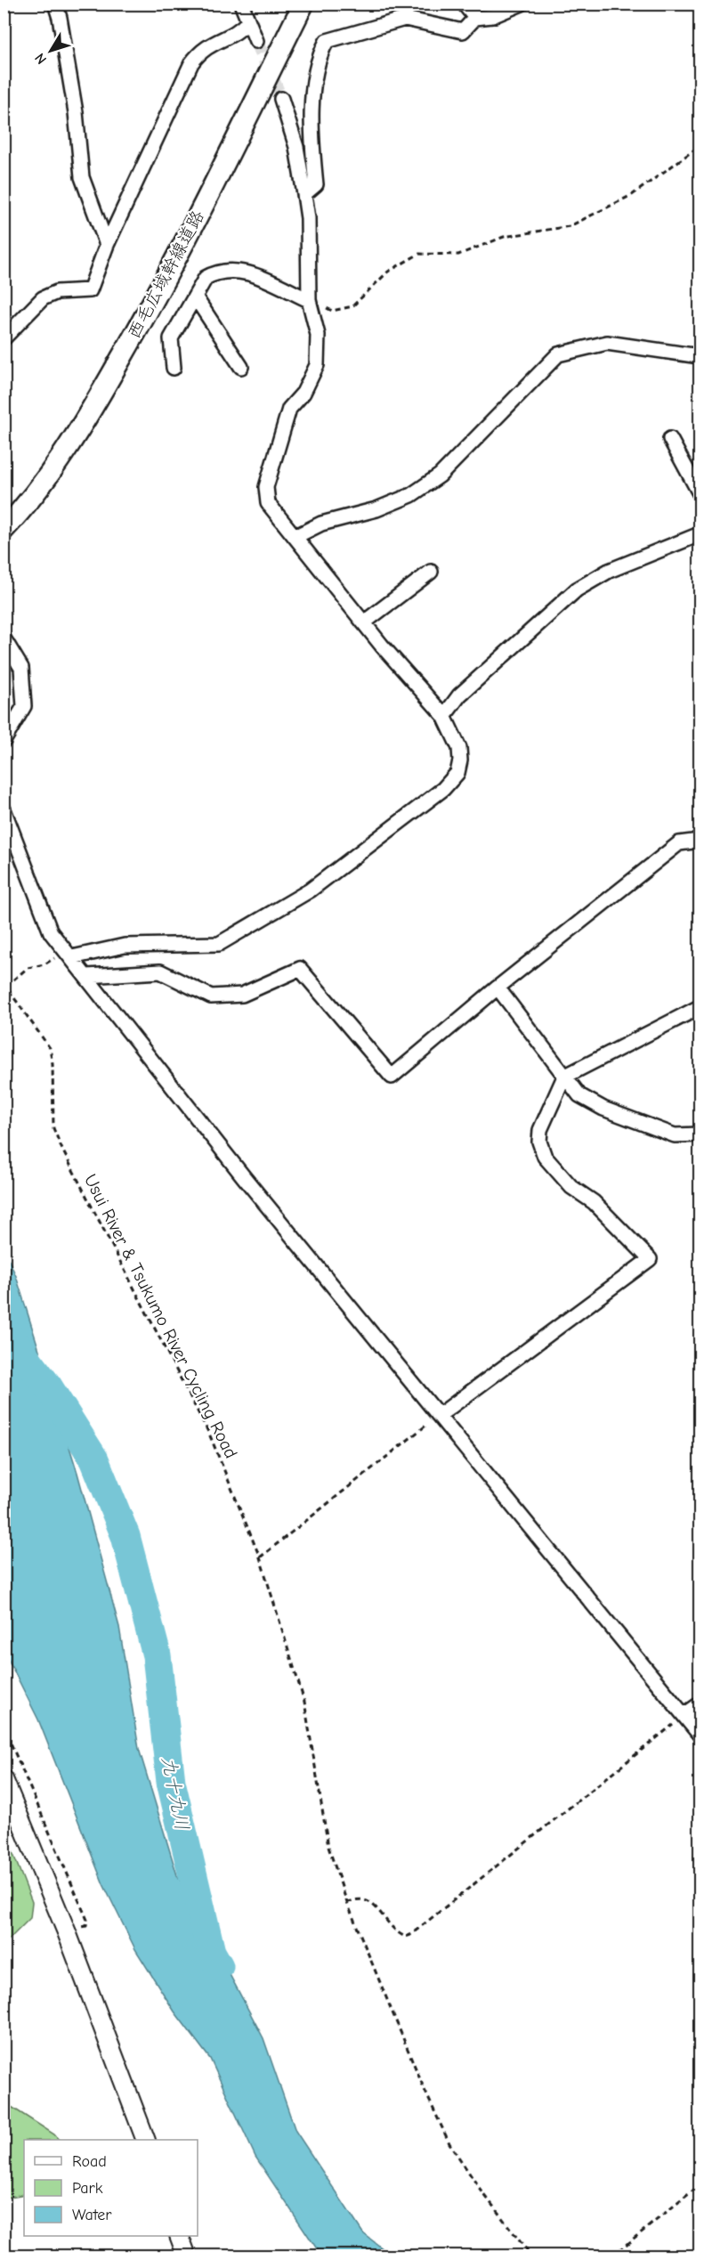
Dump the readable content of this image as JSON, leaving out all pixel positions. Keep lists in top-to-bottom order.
{
  "streets": {
    "main road": ["西毛広域幹線道路"],
    "path": ["Usui River & Tsukumo River Cycling Road"]
  },
  "water": ["九十九川"],
  "legend": ["Road", "Park", "Water"],
  "north": "bottom left"
}
